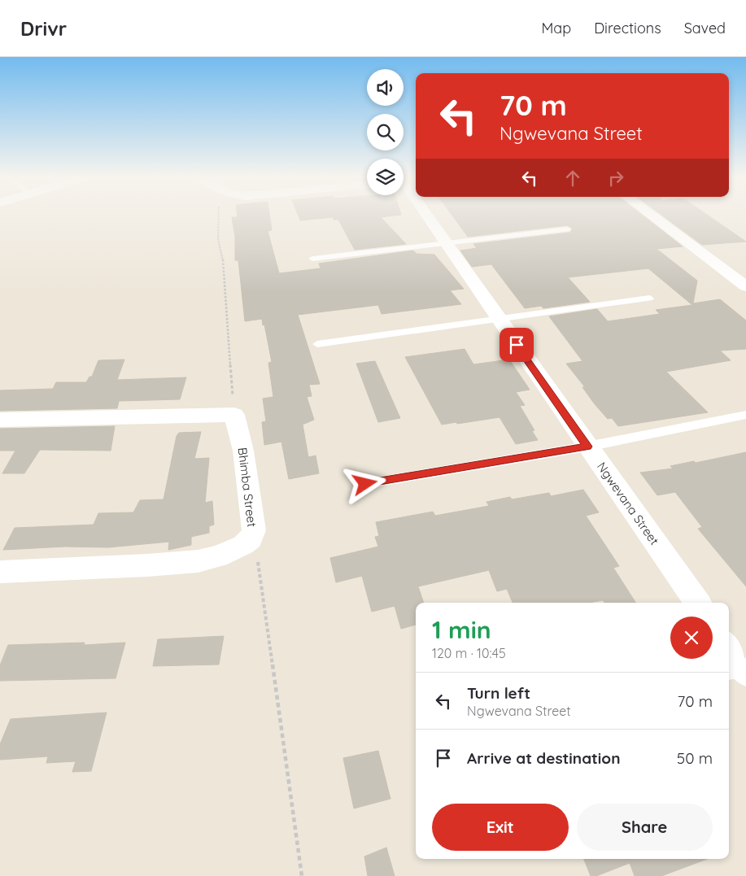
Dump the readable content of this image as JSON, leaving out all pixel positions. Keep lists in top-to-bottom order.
{
  "streets": {
    "street": ["Bhimba Street", "Ngwevana Street"]
  },
  "page": {
    "header": "Drivr",
    "nav": ["Map", "Directions", "Saved"],
    "turn": ["70 m", "Ngwevana Street"],
    "heading": ["1 min", "120 m · 10:45"],
    "list": [
      {
        "name": "Turn left",
        "note": "Ngwevana Street",
        "value": "70 m"
      },
      {
        "name": "Arrive at destination",
        "value": "50 m"
      }
    ],
    "buttons": ["Exit", "Share"]
  }
}
